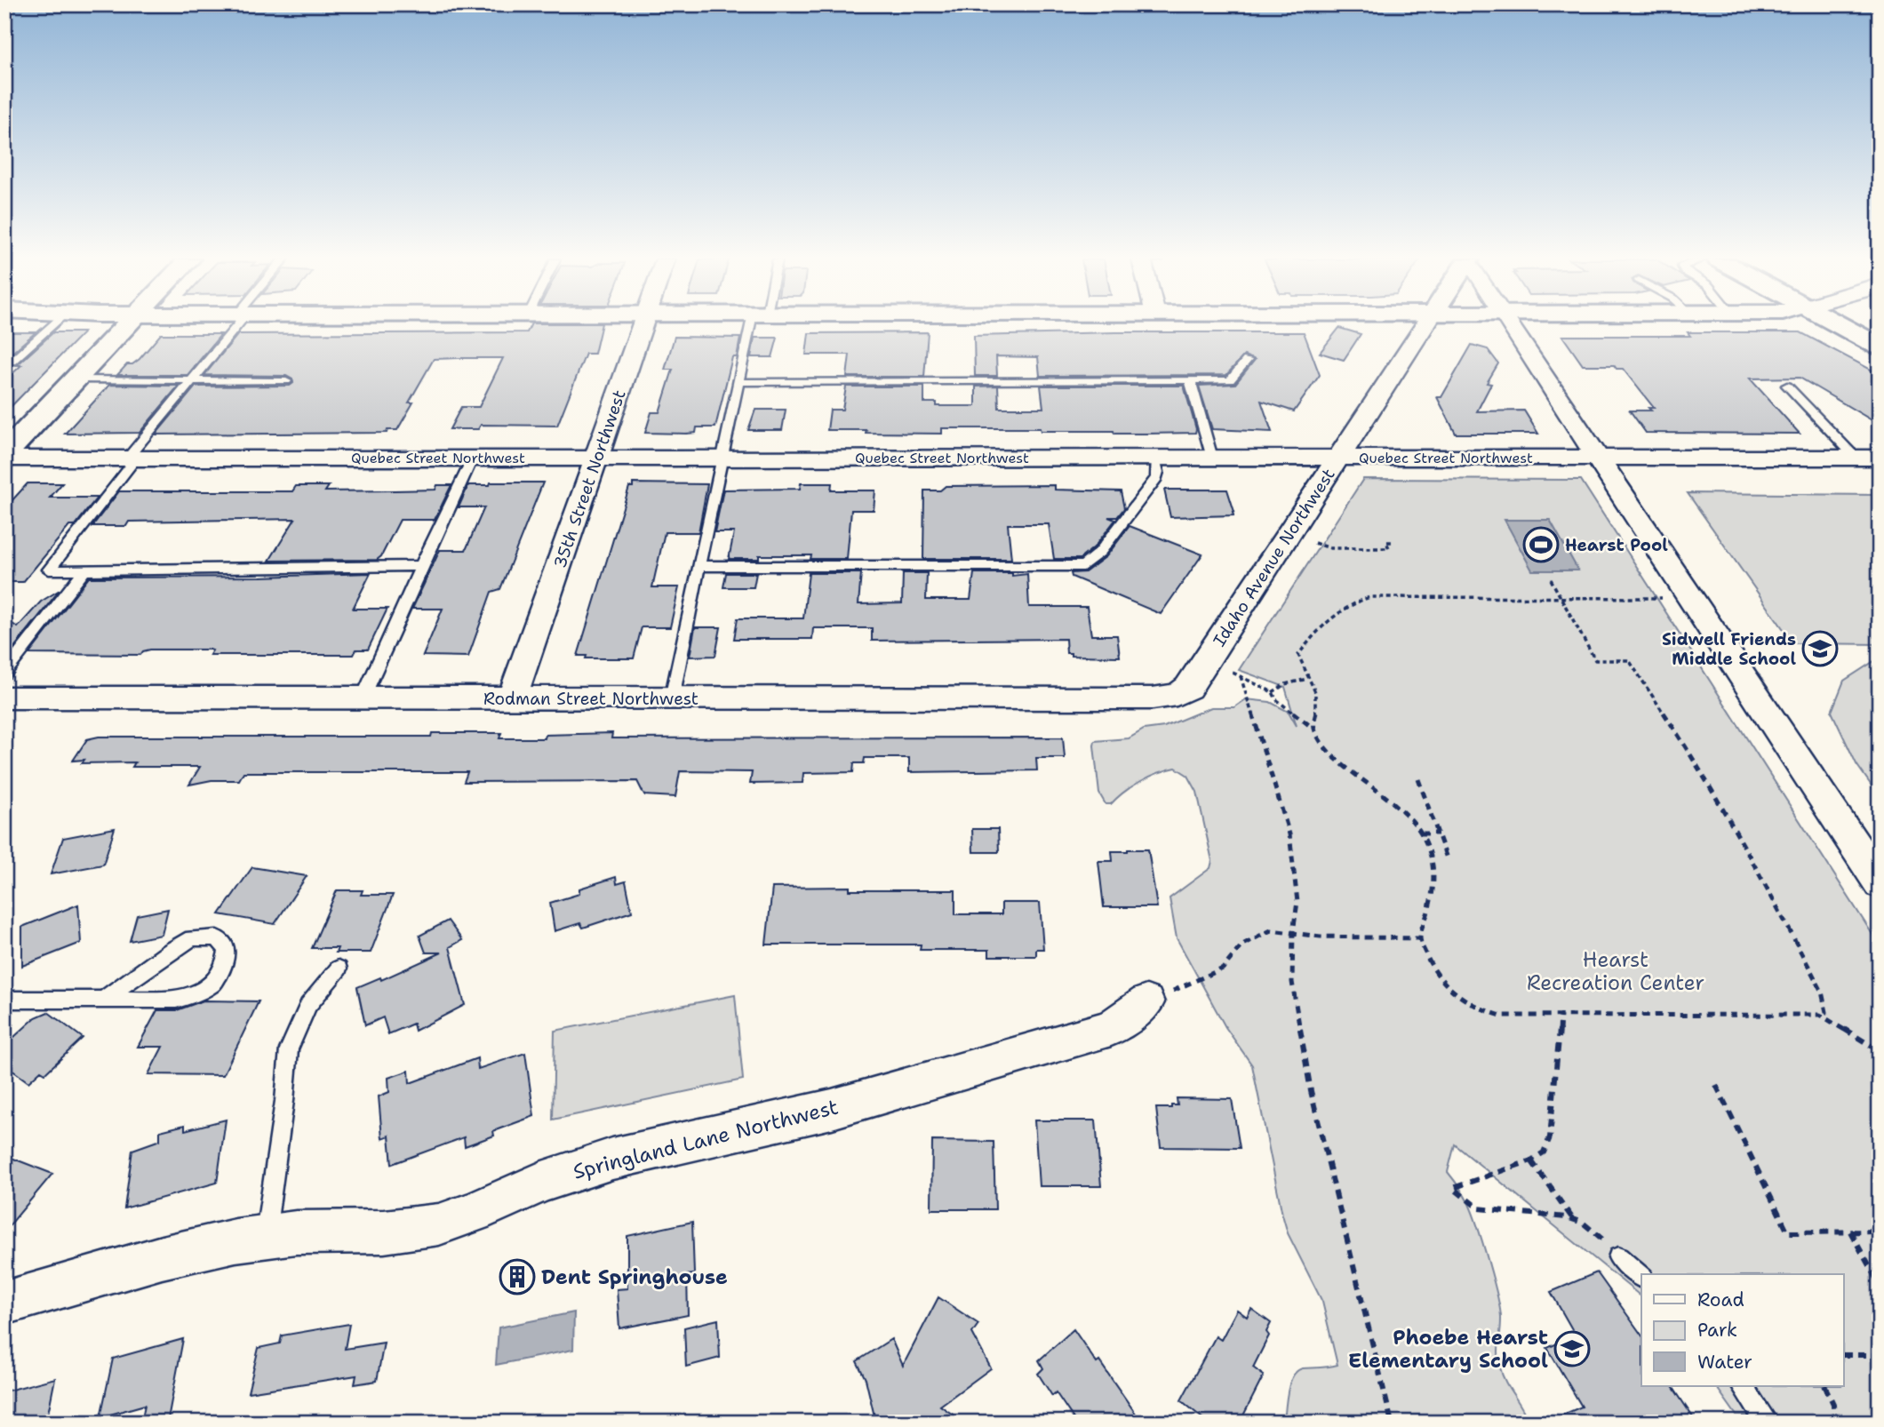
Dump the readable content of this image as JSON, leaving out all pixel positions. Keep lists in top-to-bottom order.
{
  "streets": {
    "street": [
      "Quebec Street Northwest",
      "35th Street Northwest",
      "Idaho Avenue Northwest",
      "Rodman Street Northwest",
      "Springland Lane Northwest"
    ]
  },
  "crossings": [
    ["Quebec Street Northwest", "35th Street Northwest"],
    ["Quebec Street Northwest", "Idaho Avenue Northwest"],
    ["35th Street Northwest", "Rodman Street Northwest"],
    ["Idaho Avenue Northwest", "Rodman Street Northwest"]
  ],
  "parks": ["Hearst Recreation Center"],
  "places": {
    "sports": ["Hearst Pool"],
    "school or university": ["Sidwell Friends Middle School", "Phoebe Hearst Elementary School"],
    "building": ["Dent Springhouse"]
  },
  "legend": ["Road", "Park", "Water"]
}
